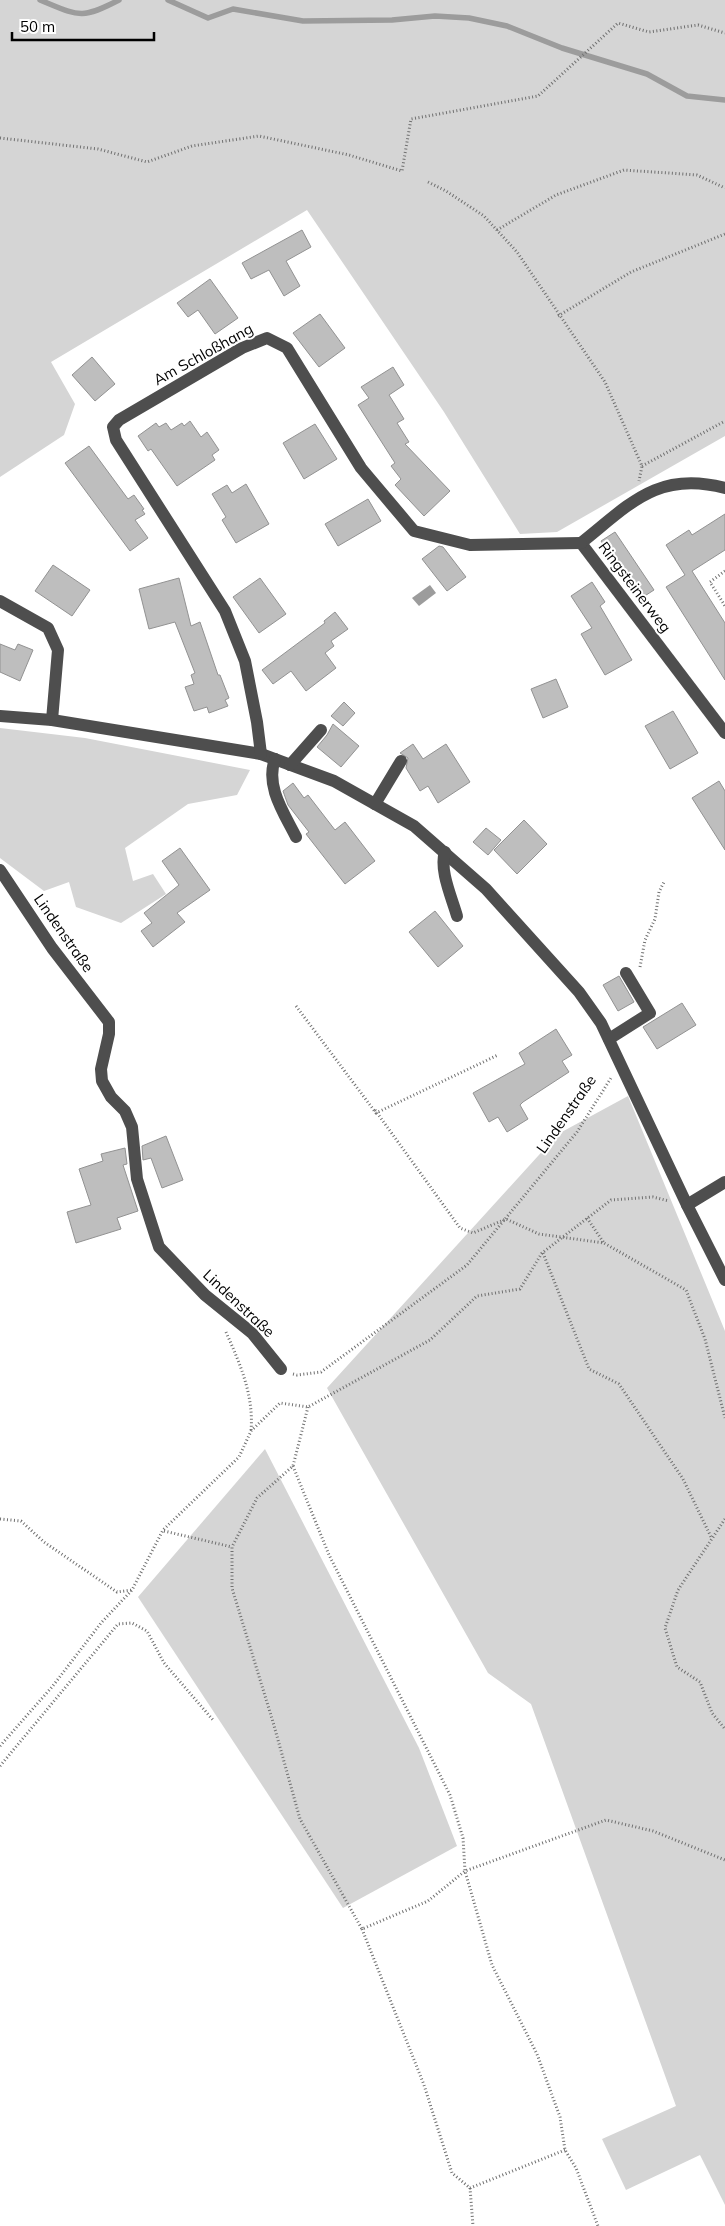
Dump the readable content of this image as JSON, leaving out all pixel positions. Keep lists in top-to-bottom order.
{
  "streets": {
    "street": ["Am Schloßhang", "Ringsteinerweg", "Lindenstraße"]
  },
  "crossings": [
    ["Am Schloßhang", "Ringsteinerweg"]
  ],
  "scale_bar": "50 m"
}
